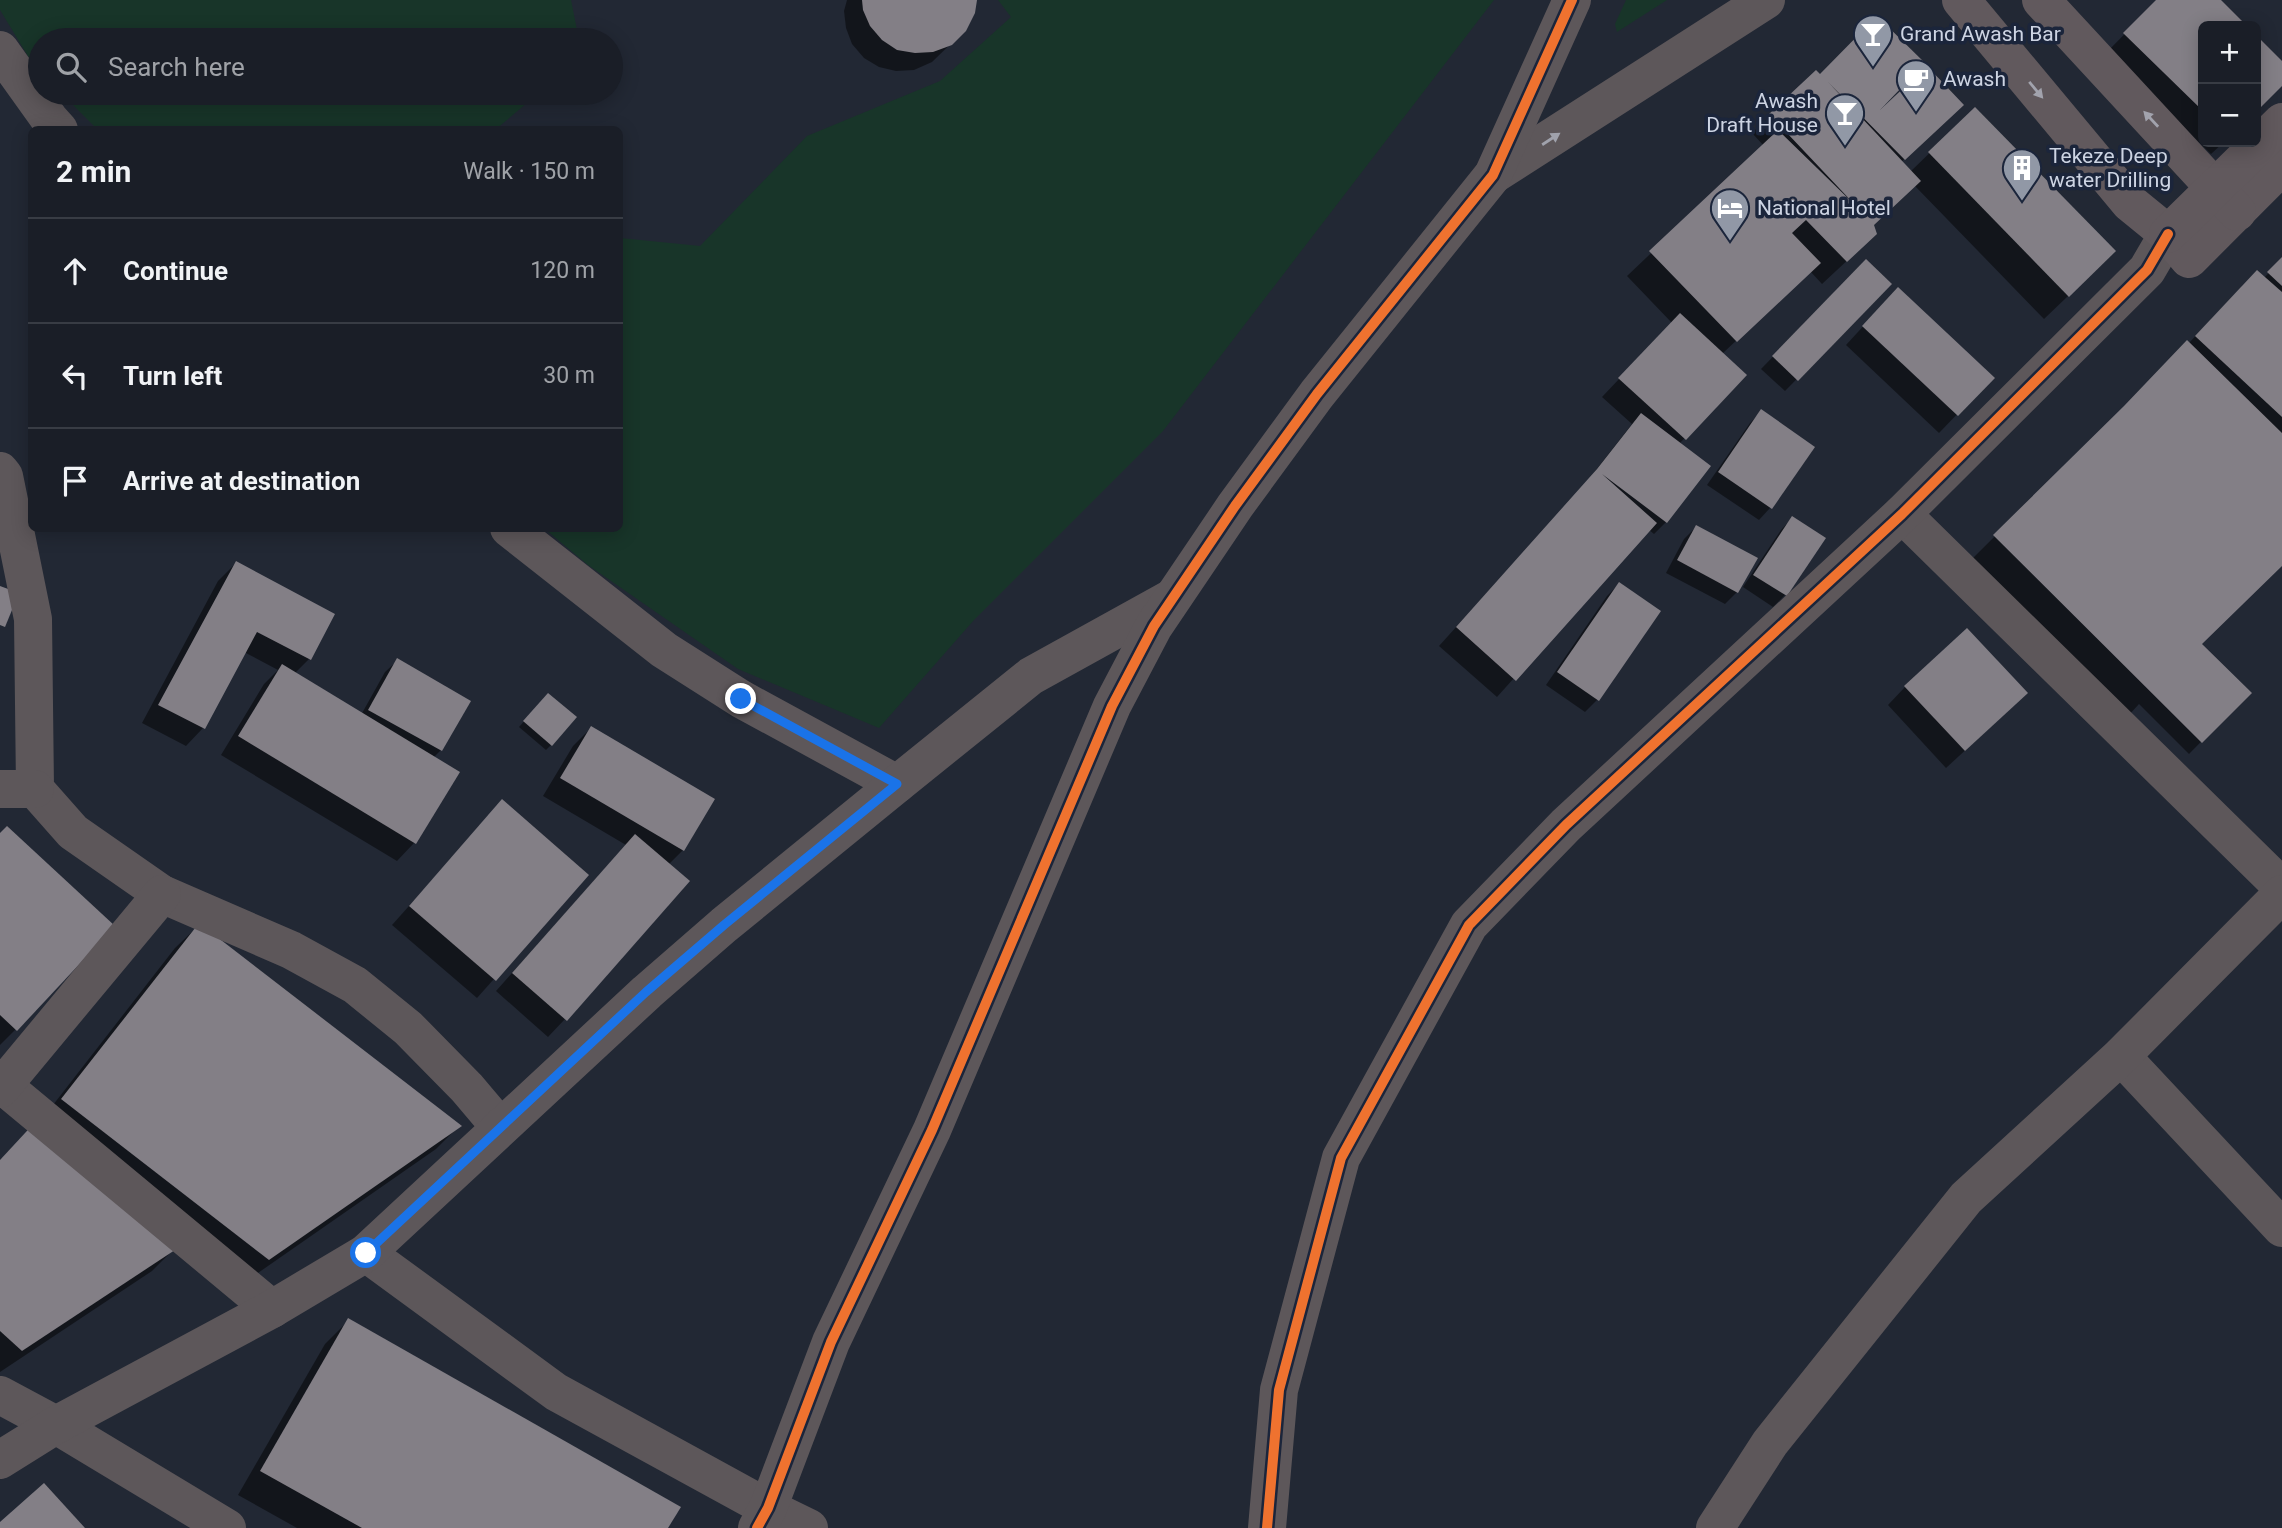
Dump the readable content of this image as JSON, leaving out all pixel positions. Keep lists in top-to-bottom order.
{
  "places": {
    "bar": ["Grand Awash Bar", "Awash Draft House"],
    "cafe": ["Awash"],
    "building": ["Tekeze Deep water Drilling"],
    "hotel": ["National Hotel"]
  },
  "page": {
    "map_buttons": ["+", "−"],
    "search": "Search here",
    "heading": ["2 min", "Walk · 150 m"],
    "list": [
      ["Continue", "120 m"],
      ["Turn left", "30 m"],
      "Arrive at destination"
    ]
  }
}
